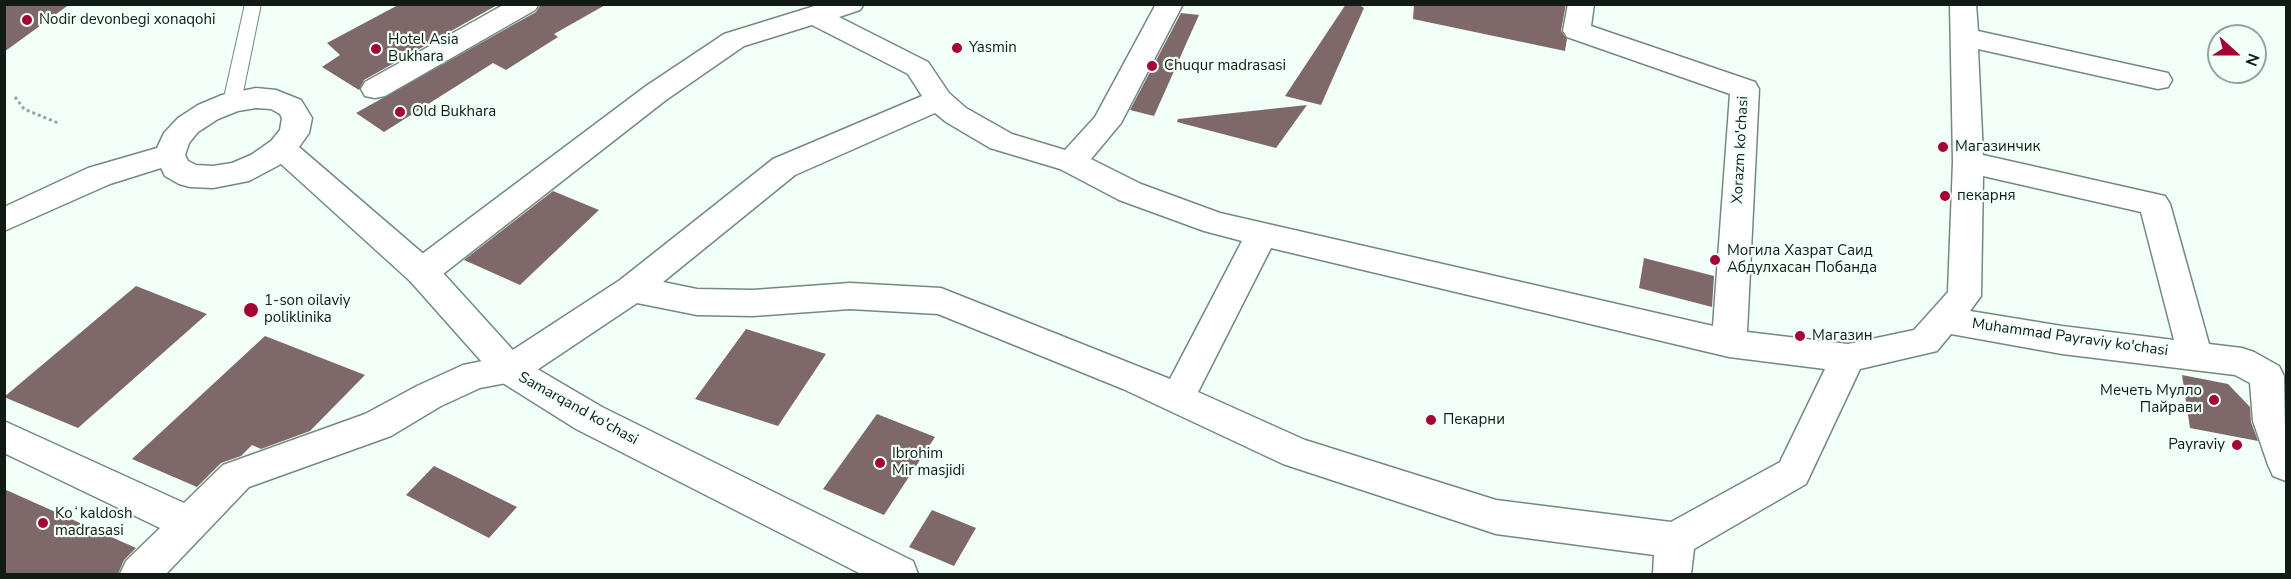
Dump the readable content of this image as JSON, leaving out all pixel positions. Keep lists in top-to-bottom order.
{
  "streets": {
    "street": ["Xorazm ko'chasi", "Muhammad Payraviy ko'chasi", "Samarqand ko'chasi"]
  },
  "places": [
    "Nodir devonbegi xonaqohi",
    "Yasmin",
    "Hotel Asia Bukhara",
    "Chuqur madrasasi",
    "Old Bukhara",
    "Магазинчик",
    "пекарня",
    "Могила Хазрат Саид Абдулхасан Побанда",
    "1-son oilaviy poliklinika",
    "Магазин",
    "Мечеть Мулло Пайрави",
    "Пекарни",
    "Payraviy",
    "Ibrohim Mir masjidi",
    "Koʻkaldosh madrasasi"
  ],
  "north": "right"
}
